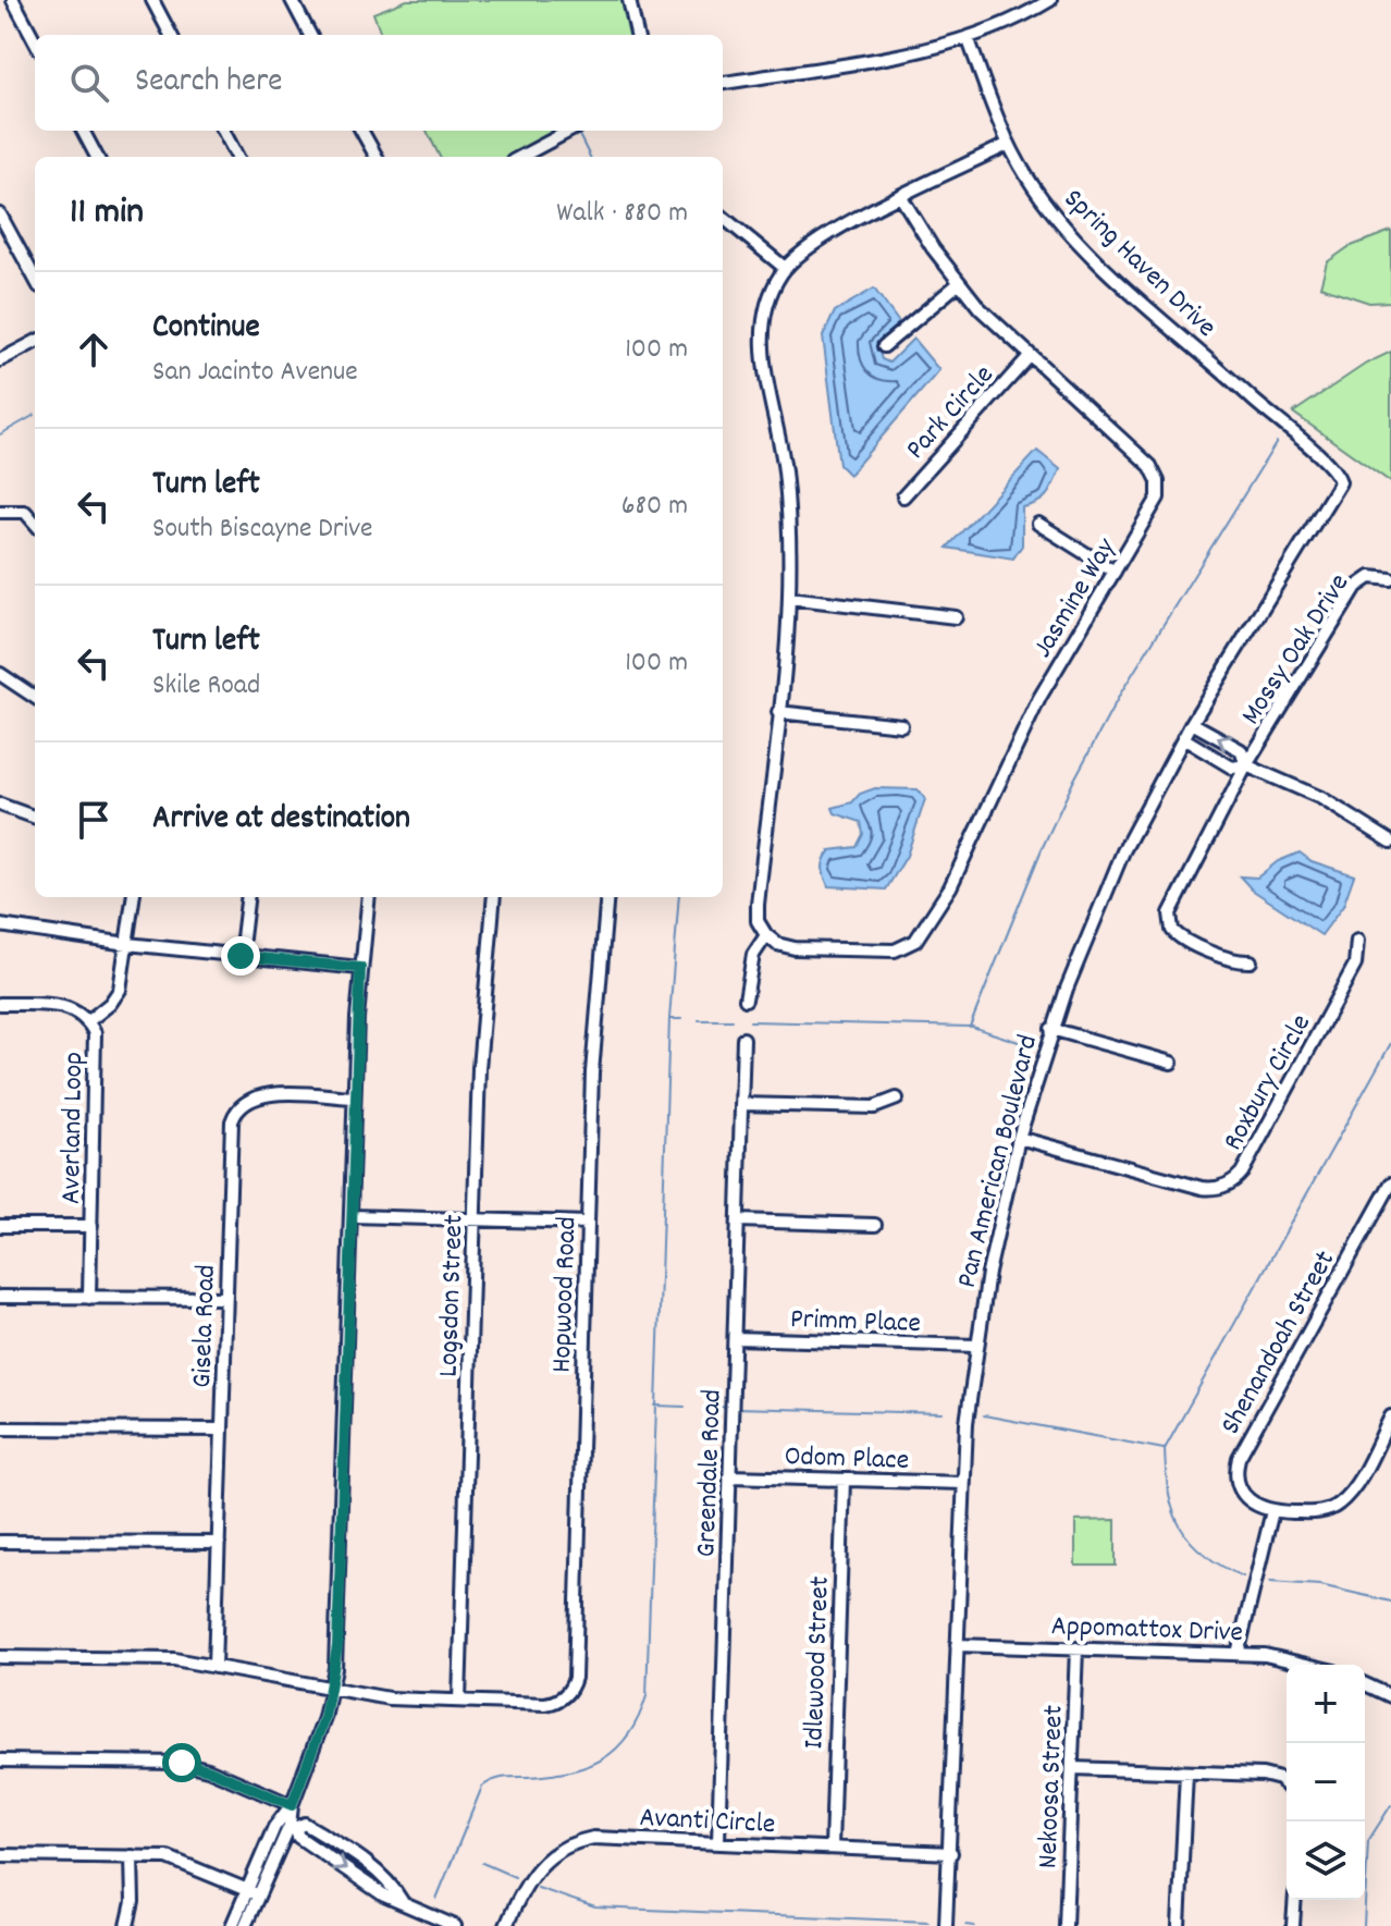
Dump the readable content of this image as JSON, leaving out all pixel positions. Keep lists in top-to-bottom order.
{
  "streets": {
    "street": [
      "Spring Haven Drive",
      "Park Circle",
      "Jasmine Way",
      "Mossy Oak Drive",
      "Roxbury Circle",
      "Averland Loop",
      "Pan American Boulevard",
      "Hopwood Road",
      "Logsdon Street",
      "Primm Place",
      "Gisela Road",
      "Shenandoah Street",
      "Odom Place",
      "Greendale Road",
      "Appomattox Drive",
      "Idlewood Street",
      "Nekoosa Street",
      "Avanti Circle"
    ]
  },
  "crossings": [
    ["Spring Haven Drive", "Pan American Boulevard"],
    ["Park Circle", "Jasmine Way"],
    ["Roxbury Circle", "Pan American Boulevard"],
    ["Pan American Boulevard", "Primm Place"],
    ["Pan American Boulevard", "Odom Place"],
    ["Pan American Boulevard", "Appomattox Drive"],
    ["Pan American Boulevard", "Avanti Circle"],
    ["Hopwood Road", "Logsdon Street"],
    ["Primm Place", "Greendale Road"],
    ["Odom Place", "Greendale Road"],
    ["Odom Place", "Idlewood Street"],
    ["Greendale Road", "Avanti Circle"],
    ["Appomattox Drive", "Nekoosa Street"],
    ["Idlewood Street", "Avanti Circle"]
  ],
  "page": {
    "search": "Search here",
    "heading": ["11 min", "Walk · 880 m"],
    "list": [
      ["Continue", "San Jacinto Avenue", "100 m"],
      ["Turn left", "South Biscayne Drive", "680 m"],
      ["Turn left", "Skile Road", "100 m"],
      "Arrive at destination"
    ],
    "map_buttons": ["+", "−"]
  }
}
